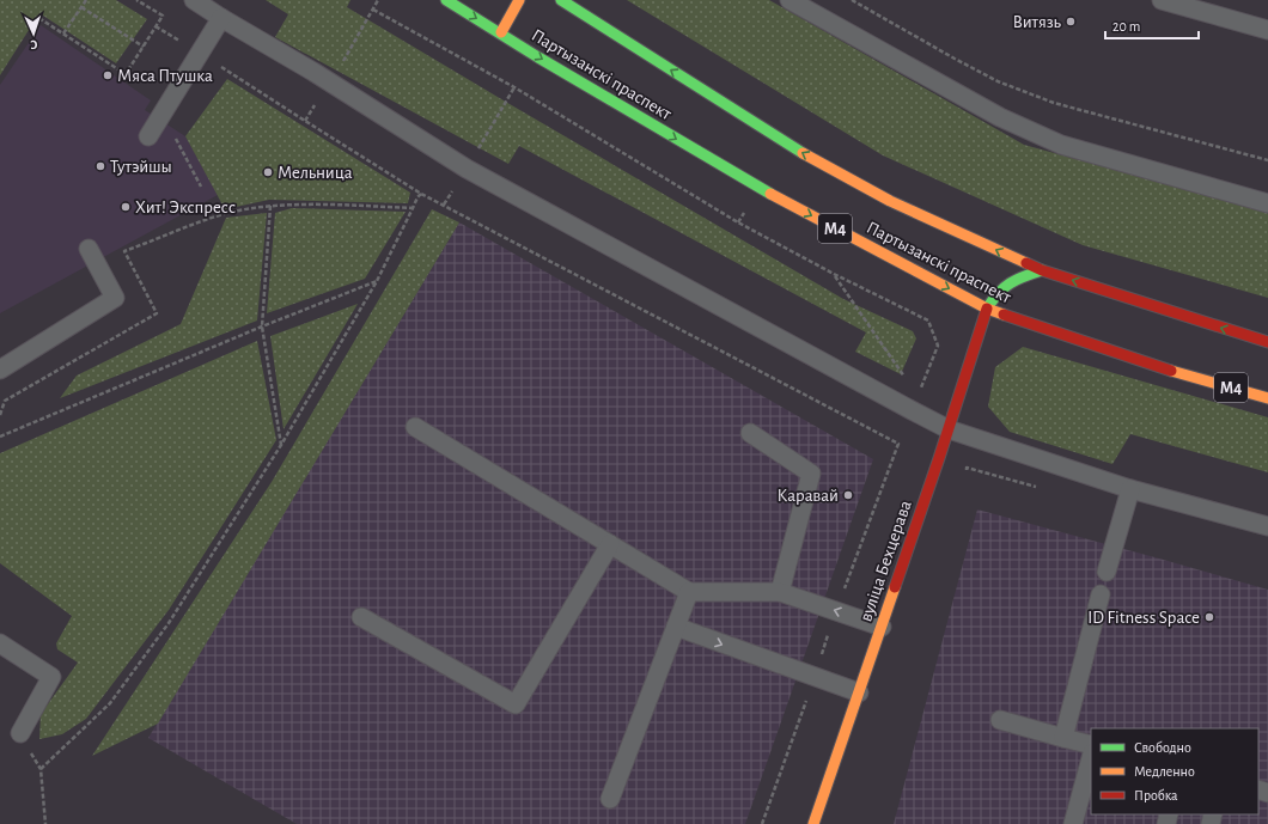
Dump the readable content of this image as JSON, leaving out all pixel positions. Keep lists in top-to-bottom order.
{
  "streets": {
    "main road": ["Партызанскі праспект", "М4", "вуліца Бехцерава"]
  },
  "crossings": [
    ["Партызанскі праспект", "вуліца Бехцерава"]
  ],
  "places": [
    "Витязь",
    "Мяса Птушка",
    "Тутэйшы",
    "Мельница",
    "Хит! Экспресс",
    "Каравай",
    "ID Fitness Space"
  ],
  "legend": ["Свободно", "Медленно", "Пробка"],
  "scale_bar": "20 m",
  "north": "bottom"
}
